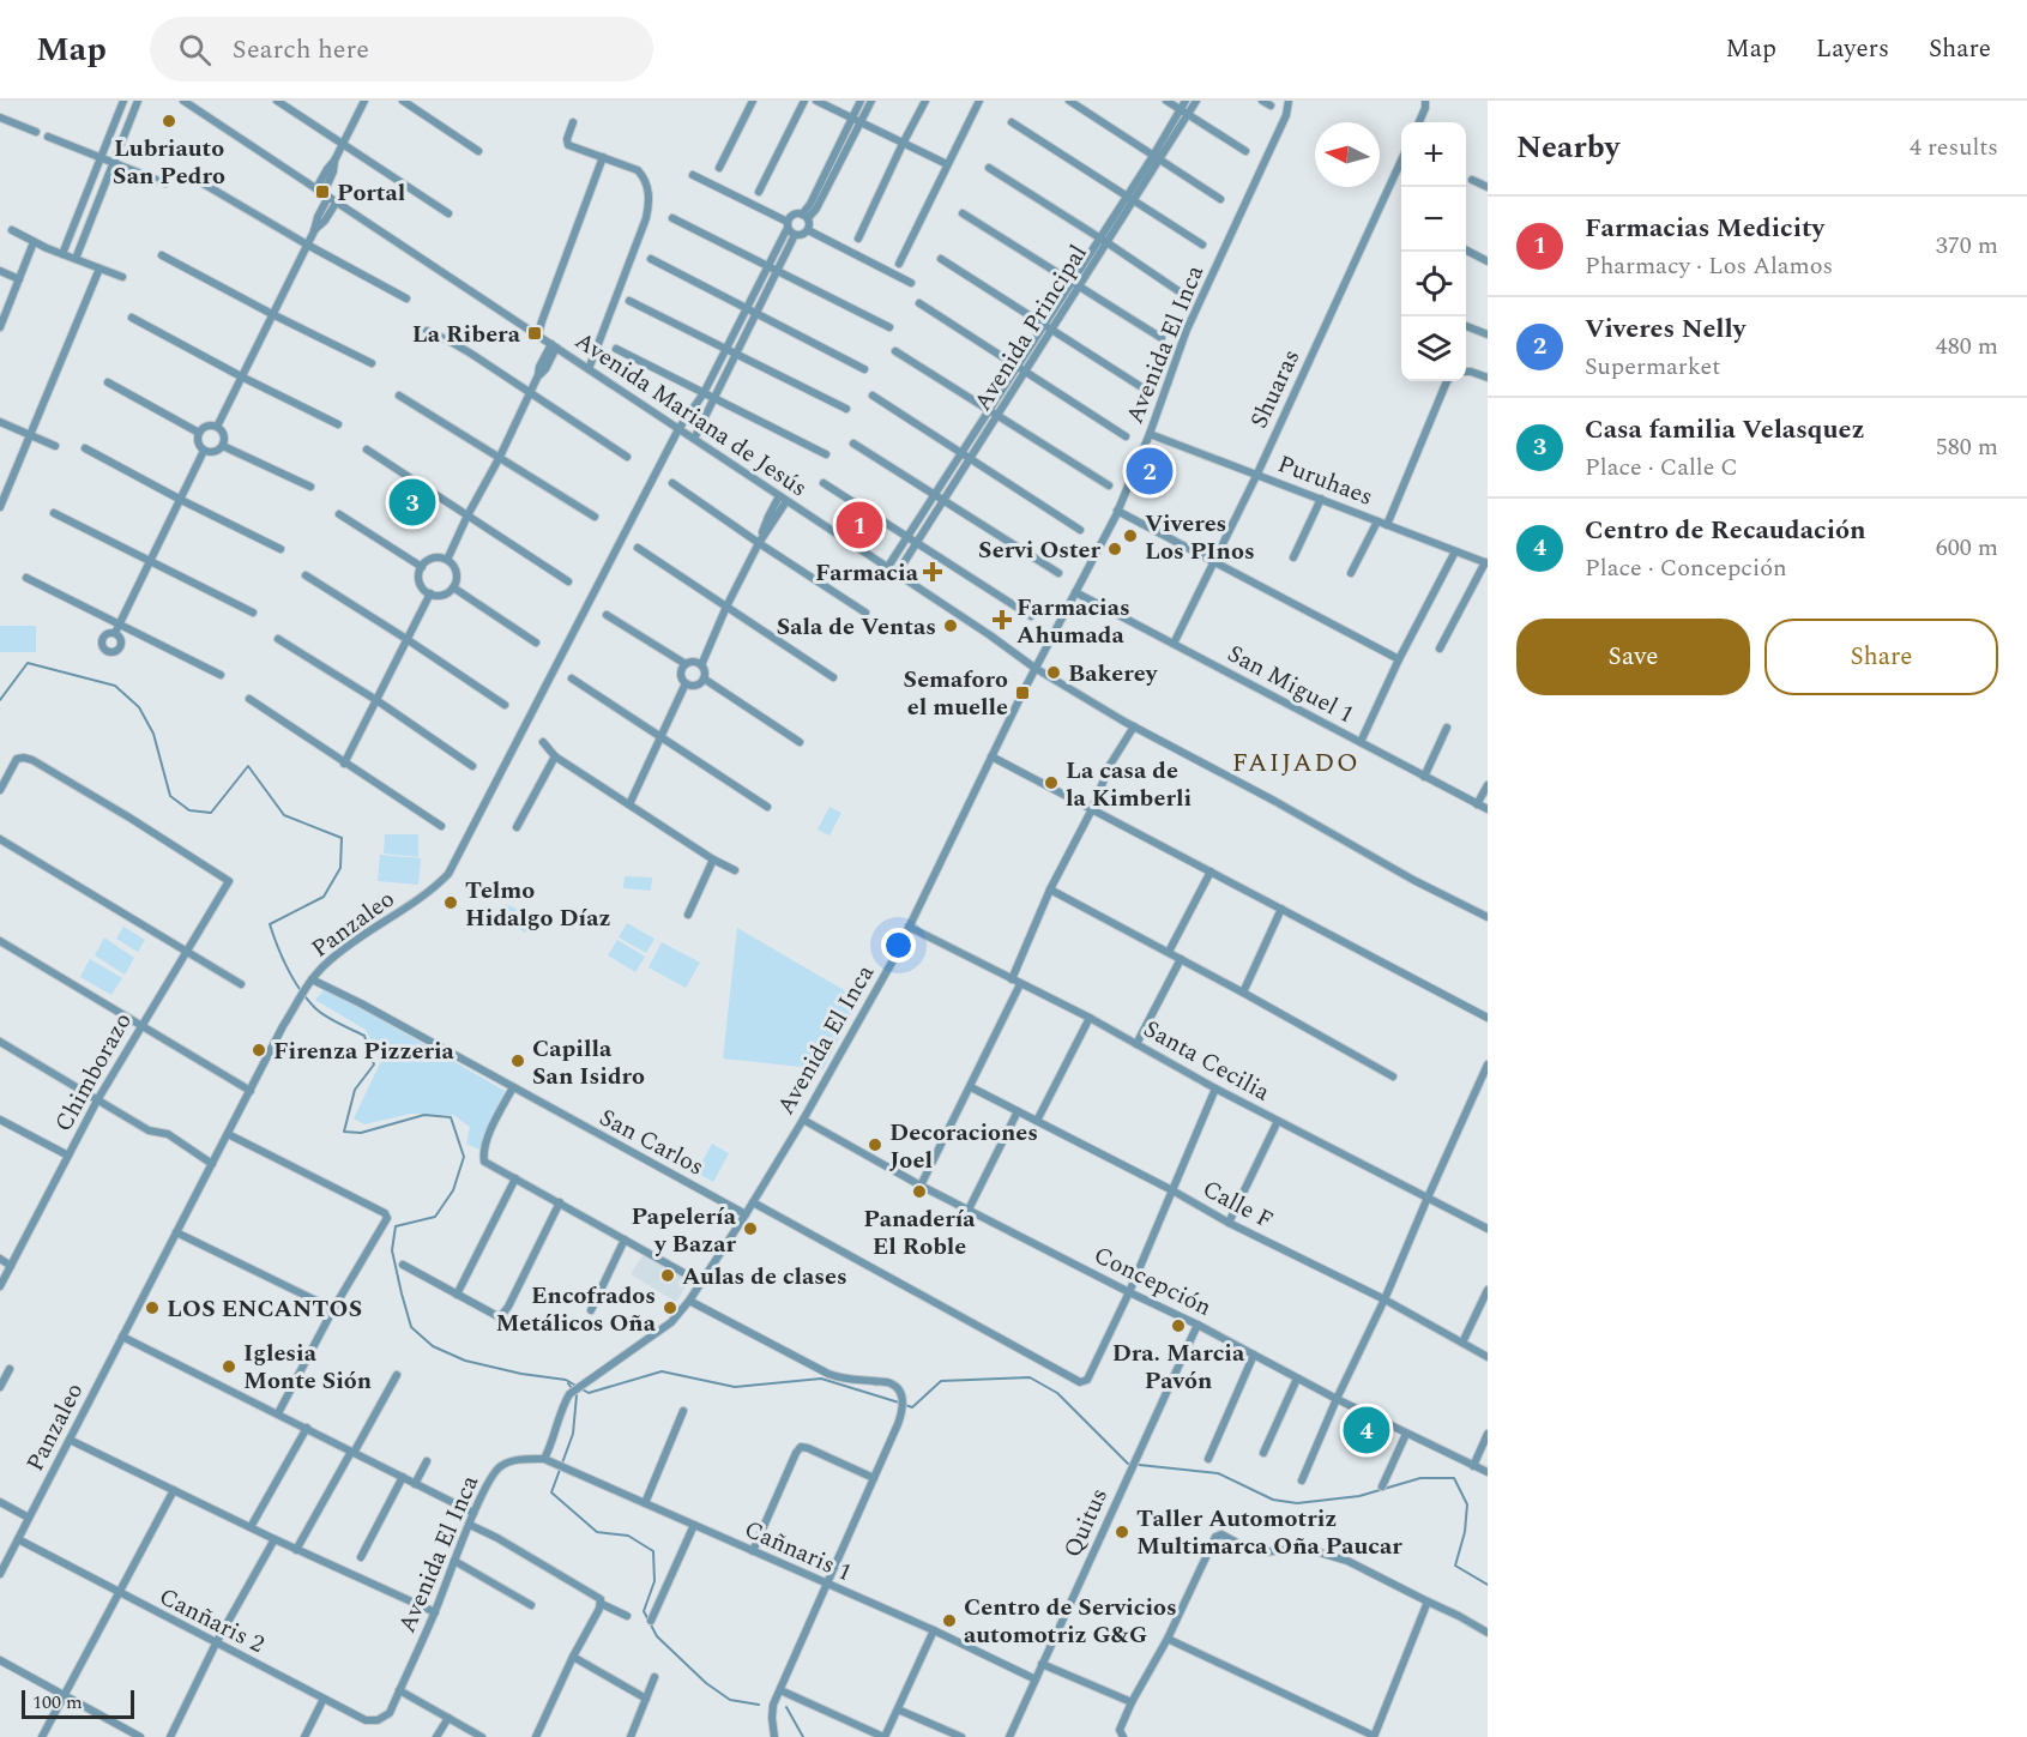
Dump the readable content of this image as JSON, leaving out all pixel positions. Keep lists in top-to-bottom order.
{
  "streets": {
    "street": [
      "Avenida Principal",
      "Avenida El Inca",
      "Shuaras",
      "Avenida Mariana de Jesús",
      "Puruhaes",
      "San Miguel 1",
      "Panzaleo",
      "Santa Cecilia",
      "Chimborazo",
      "San Carlos",
      "Calle F",
      "Concepción",
      "Quitus",
      "Cañnaris 1",
      "Canñaris 2"
    ]
  },
  "crossings": [
    ["Avenida Principal", "Avenida Mariana de Jesús"],
    ["Avenida El Inca", "Avenida Mariana de Jesús"],
    ["Avenida El Inca", "Puruhaes"],
    ["Avenida El Inca", "San Miguel 1"],
    ["Avenida El Inca", "Santa Cecilia"],
    ["Avenida El Inca", "San Carlos"],
    ["Avenida El Inca", "Concepción"],
    ["Avenida El Inca", "Cañnaris 1"],
    ["Avenida El Inca", "Canñaris 2"],
    ["Shuaras", "Puruhaes"],
    ["Shuaras", "San Miguel 1"],
    ["Avenida Mariana de Jesús", "Panzaleo"],
    ["Panzaleo", "San Carlos"],
    ["Panzaleo", "Canñaris 2"],
    ["Concepción", "Quitus"],
    ["Quitus", "Cañnaris 1"]
  ],
  "districts": ["FAIJADO"],
  "places": {
    "other": [
      "Lubriauto San Pedro",
      "Viveres Los PInos",
      "Servi Oster",
      "Sala de Ventas",
      "Bakerey",
      "La casa de la Kimberli",
      "Telmo Hidalgo Díaz",
      "Firenza Pizzeria",
      "Capilla San Isidro",
      "Decoraciones Joel",
      "Panadería El Roble",
      "Papelería y Bazar",
      "Aulas de clases",
      "LOS ENCANTOS",
      "Encofrados Metálicos Oña",
      "Dra. Marcia Pavón",
      "Iglesia Monte Sión",
      "Taller Automotriz Multimarca Oña Paucar",
      "Centro de Servicios automotriz G&G"
    ],
    "transit": ["Portal", "La Ribera", "Semaforo el muelle"],
    "health": ["Farmacia", "Farmacias Ahumada"]
  },
  "scale_bar": "100 m",
  "north": "left",
  "page": {
    "header": "Map",
    "search": "Search here",
    "nav": ["Map", "Layers", "Share"],
    "heading": ["Nearby", "4 results"],
    "map_buttons": ["+", "−"],
    "list": [
      {
        "mark": "1",
        "name": "Farmacias Medicity",
        "note": "Pharmacy · Los Alamos",
        "value": "370 m"
      },
      {
        "mark": "2",
        "name": "Viveres Nelly",
        "note": "Supermarket",
        "value": "480 m"
      },
      {
        "mark": "3",
        "name": "Casa familia Velasquez",
        "note": "Place · Calle C",
        "value": "580 m"
      },
      {
        "mark": "4",
        "name": "Centro de Recaudación",
        "note": "Place · Concepción",
        "value": "600 m"
      }
    ],
    "pins": [
      "2",
      "3",
      "1",
      "4"
    ],
    "buttons": ["Save", "Share"],
    "scale": "100 m"
  }
}
